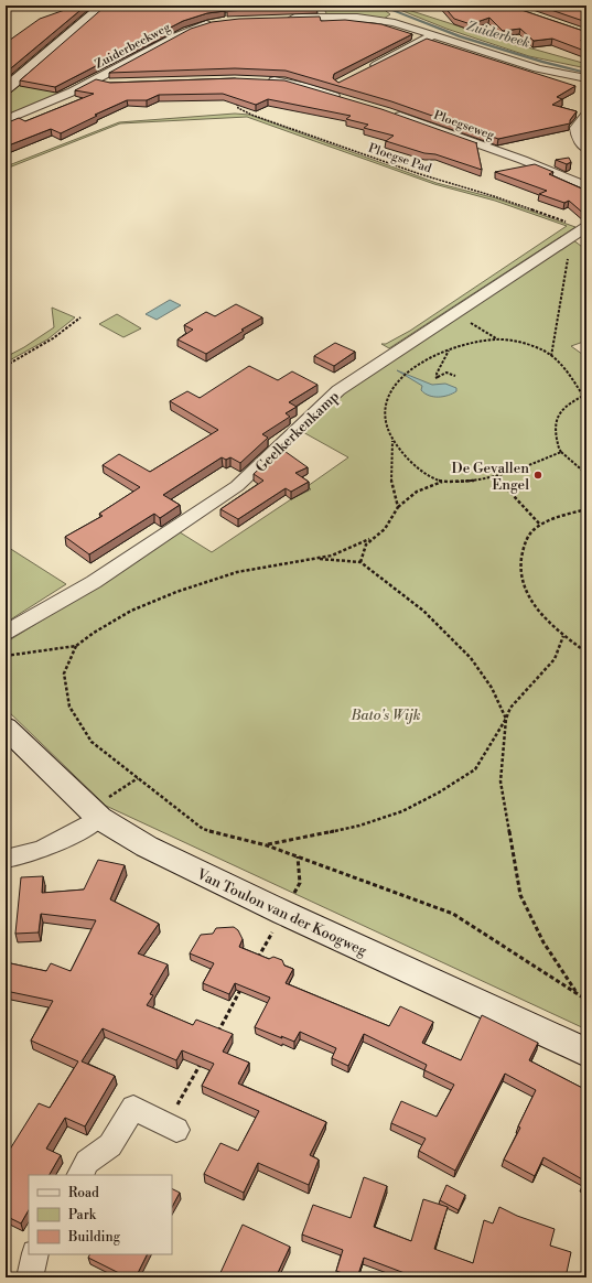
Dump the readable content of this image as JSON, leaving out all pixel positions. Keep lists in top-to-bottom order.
{
  "streets": {
    "street": [
      "Zuiderbeekweg",
      "Ploegseweg",
      "Geelkerkenkamp",
      "Van Toulon van der Koogweg"
    ],
    "path": ["Ploegse Pad"]
  },
  "crossings": [
    ["Ploegse Pad", "Geelkerkenkamp"]
  ],
  "water": ["Zuiderbeek"],
  "parks": ["Bato's Wijk"],
  "places": ["De Gevallen Engel"],
  "legend": ["Road", "Park", "Building"]
}
